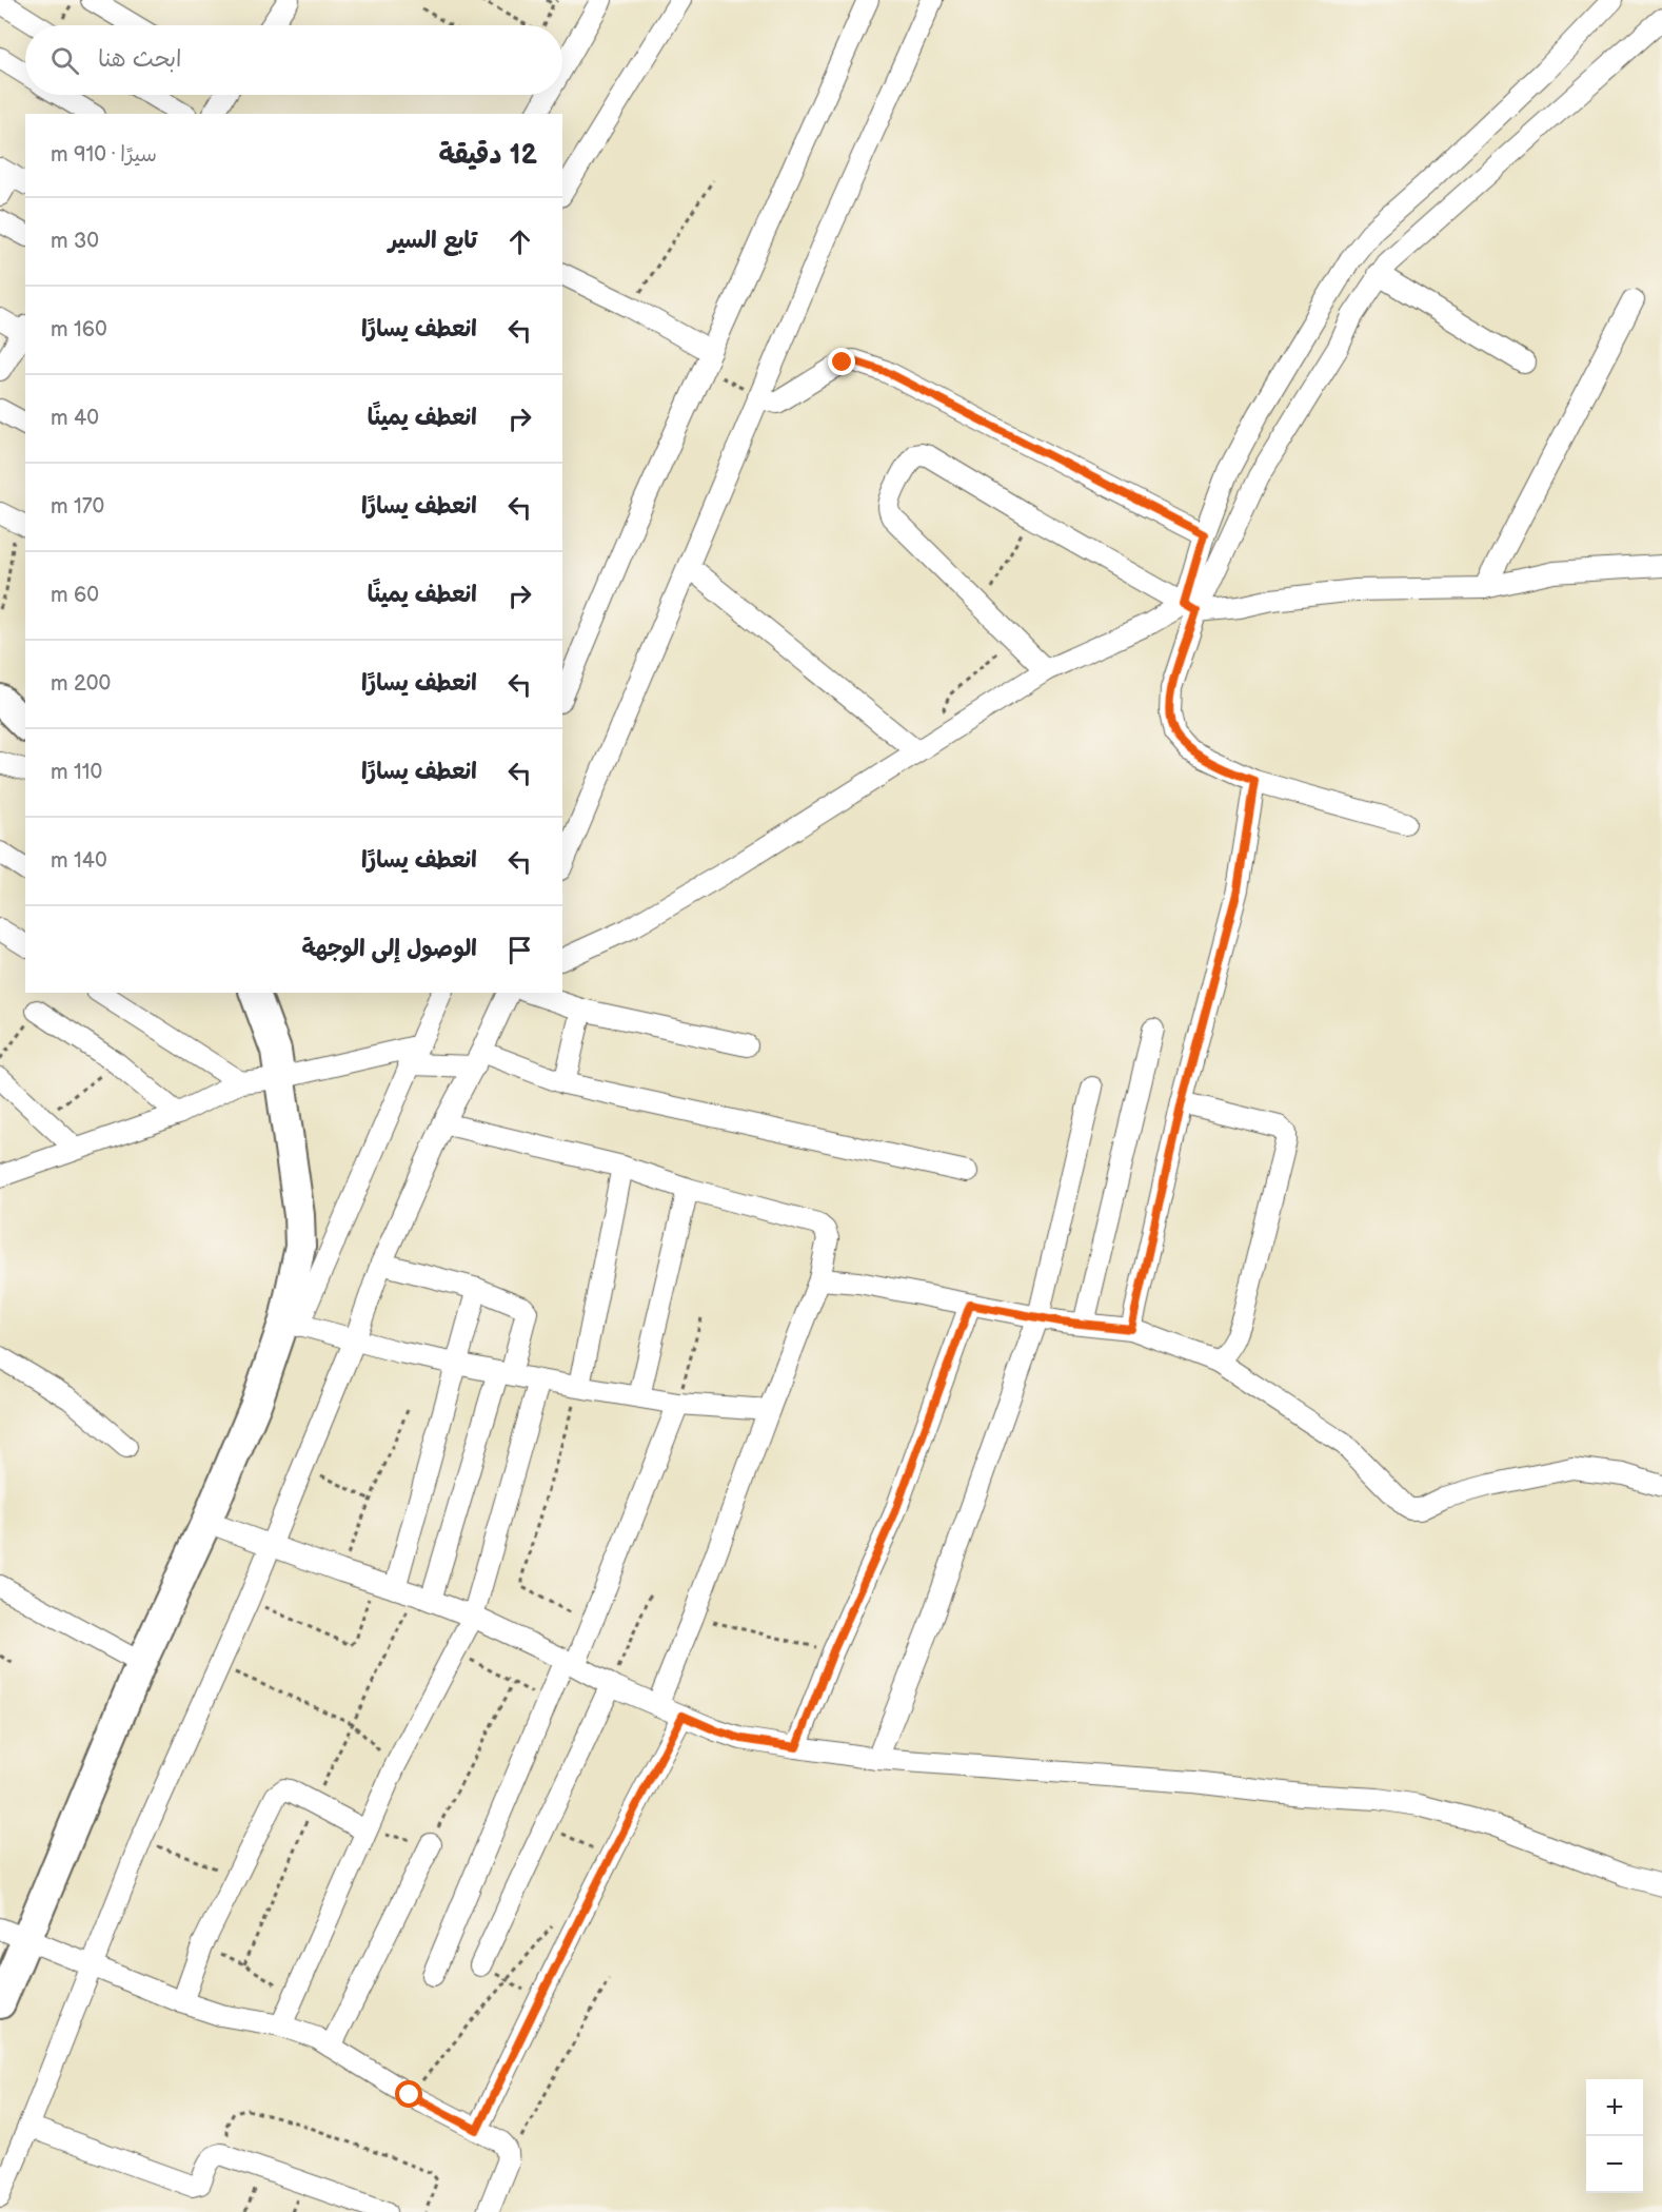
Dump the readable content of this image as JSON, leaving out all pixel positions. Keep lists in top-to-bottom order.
{
  "page": {
    "search": "ابحث هنا",
    "heading": ["12 دقيقة", "سيرًا · 910 m"],
    "list": [
      ["تابع السير", "30 m"],
      ["انعطف يسارًا", "160 m"],
      ["انعطف يمينًا", "40 m"],
      ["انعطف يسارًا", "170 m"],
      ["انعطف يمينًا", "60 m"],
      ["انعطف يسارًا", "200 m"],
      ["انعطف يسارًا", "110 m"],
      ["انعطف يسارًا", "140 m"],
      "الوصول إلى الوجهة"
    ],
    "map_buttons": ["+", "−"]
  }
}
